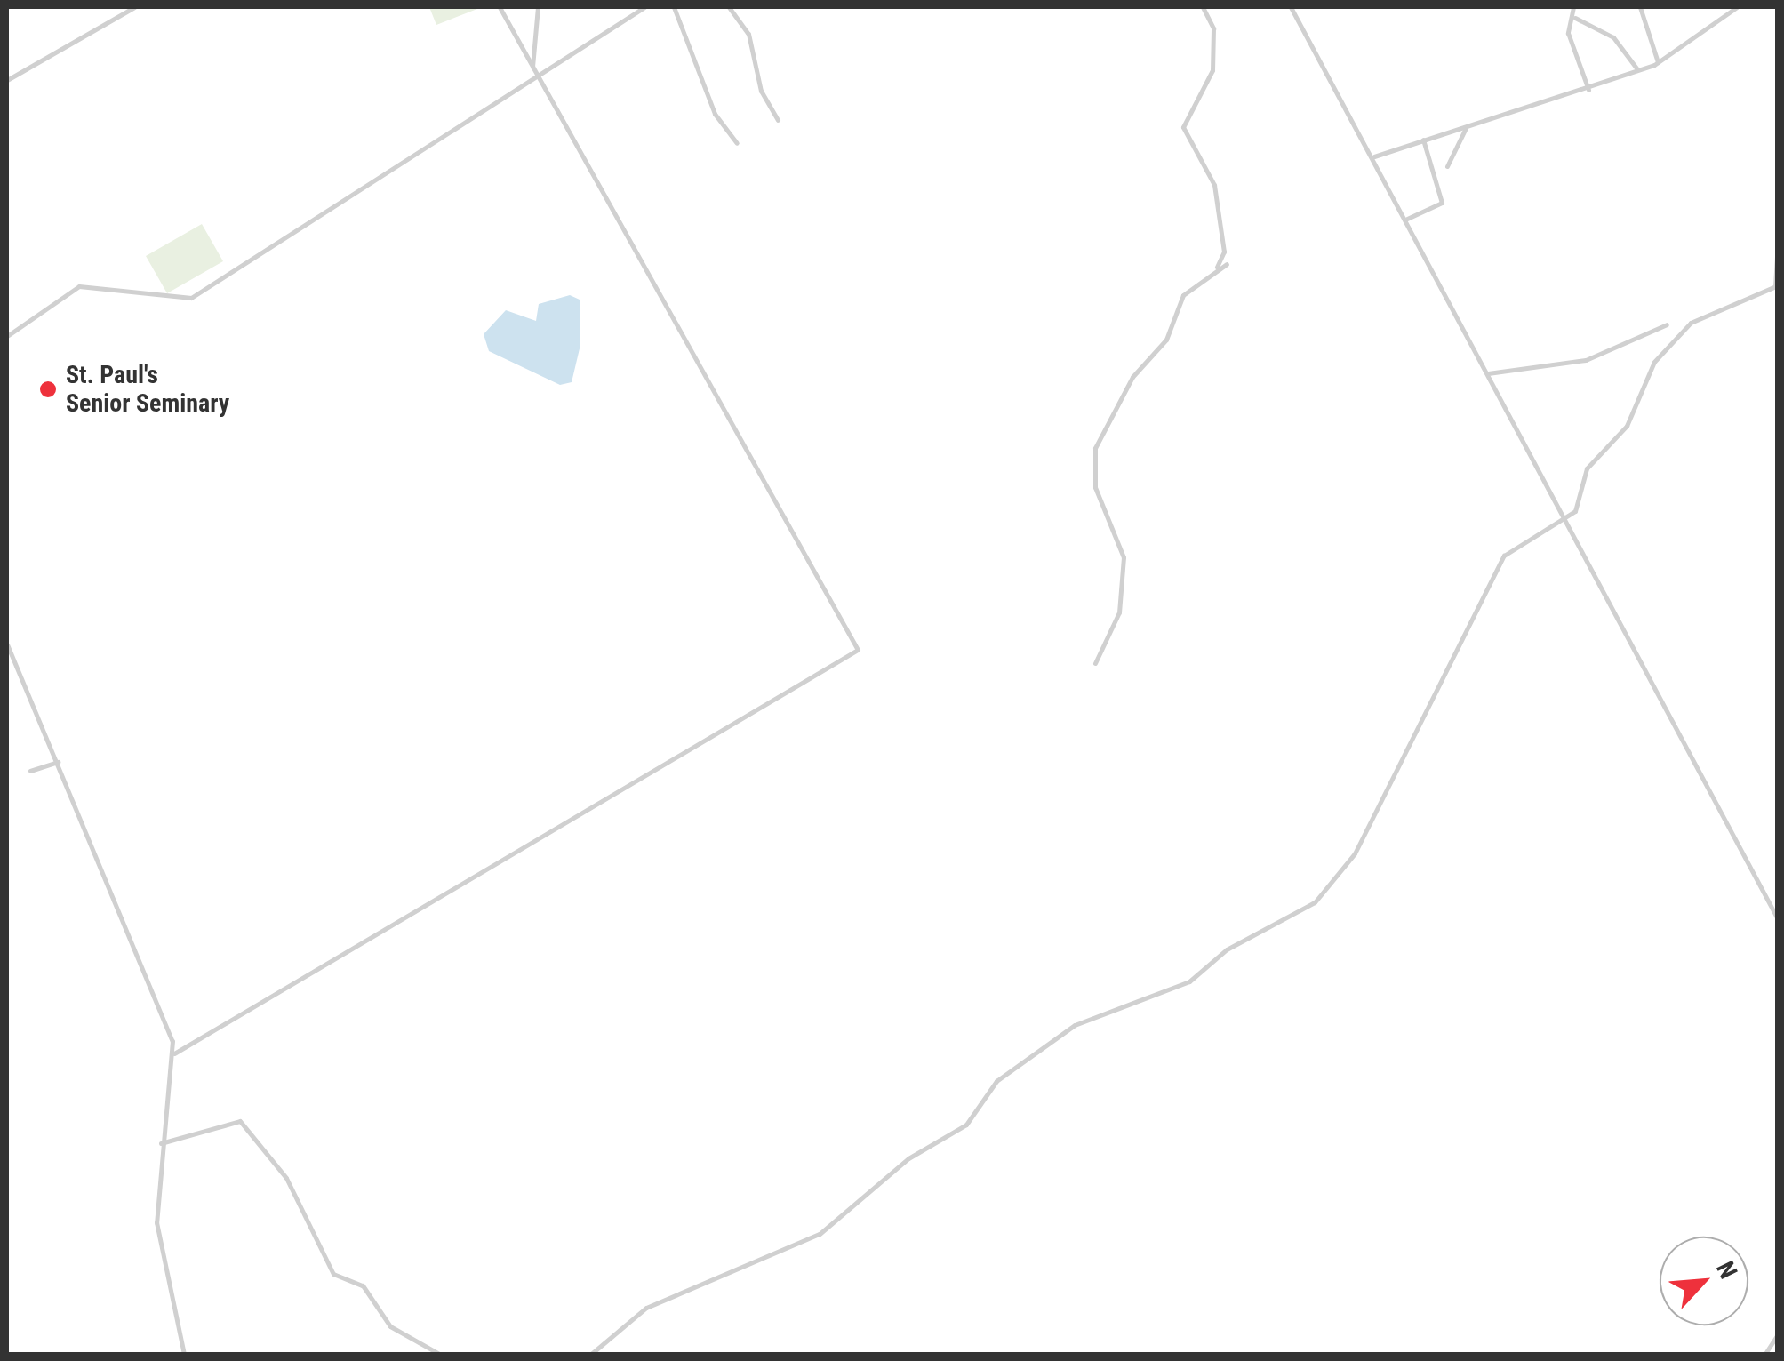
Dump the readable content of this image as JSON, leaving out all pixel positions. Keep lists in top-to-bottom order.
{
  "places": ["St. Paul's Senior Seminary"],
  "north": "top right"
}
